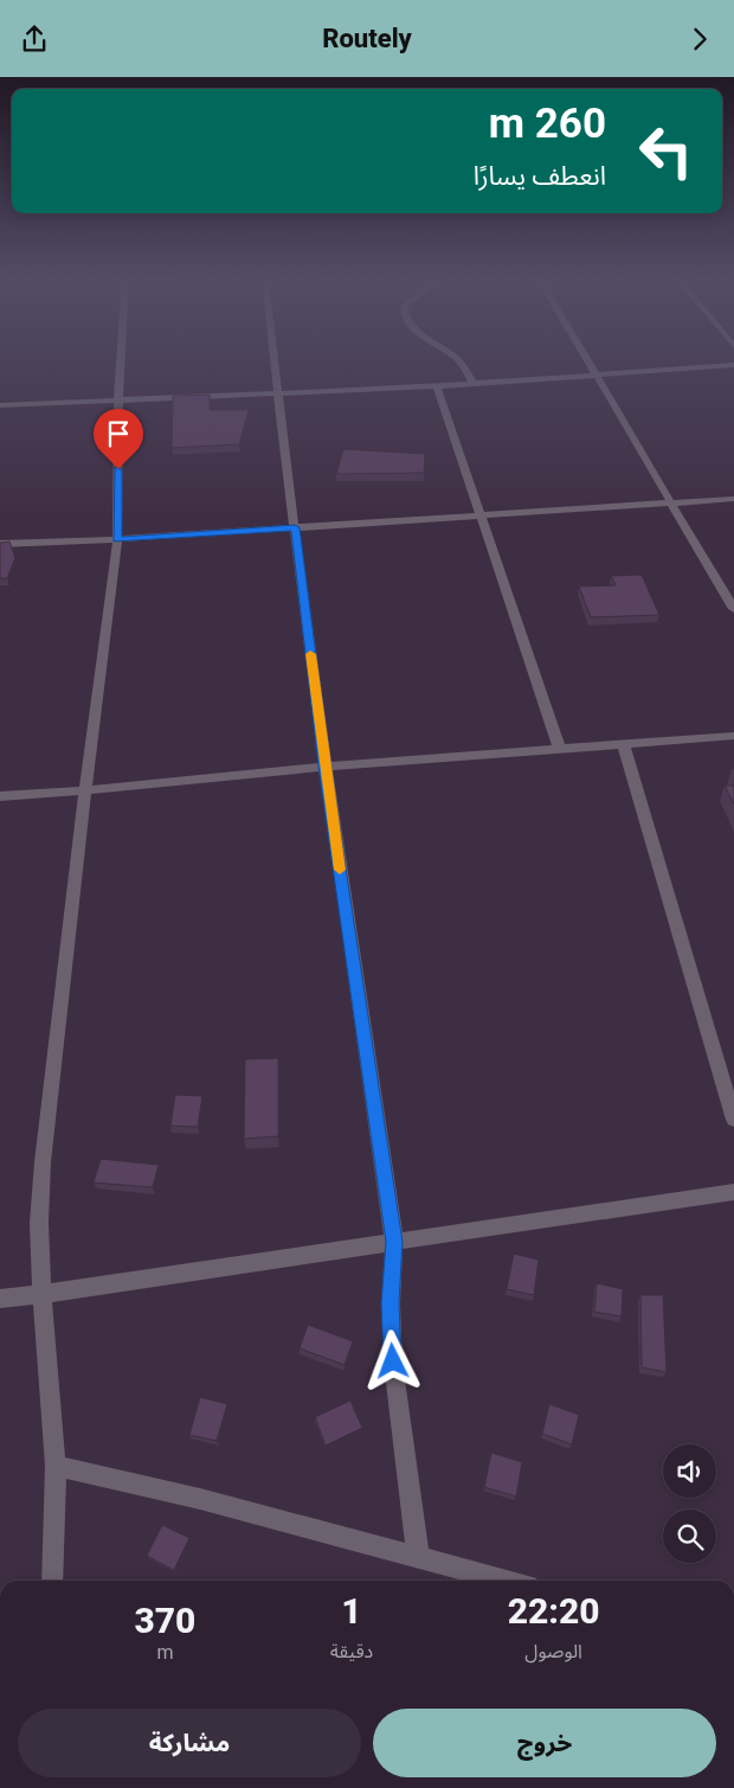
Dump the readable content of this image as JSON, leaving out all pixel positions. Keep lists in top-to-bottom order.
{
  "page": {
    "header": "Routely",
    "turn": ["260 m", "انعطف يسارًا"],
    "eta": [
      "22:20",
      "الوصول",
      "1",
      "دقيقة",
      "370",
      "m"
    ],
    "buttons": ["خروج", "مشاركة"]
  }
}
